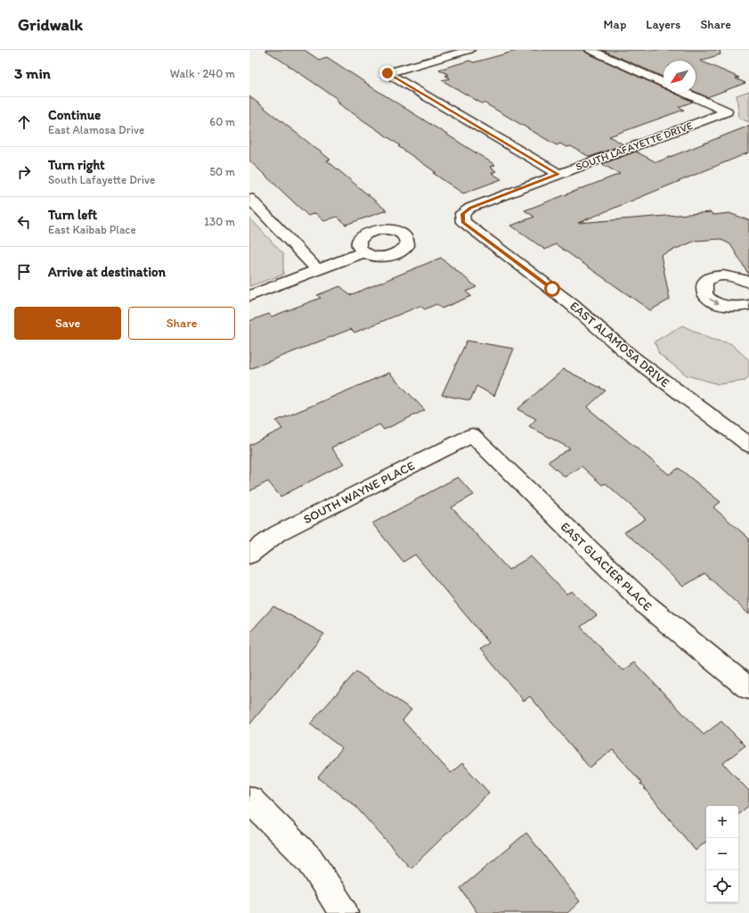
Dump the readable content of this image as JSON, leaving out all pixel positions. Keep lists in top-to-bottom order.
{
  "streets": {
    "street": [
      "SOUTH LAFAYETTE DRIVE",
      "EAST ALAMOSA DRIVE",
      "SOUTH WAYNE PLACE",
      "EAST GLACIER PLACE"
    ]
  },
  "crossings": [
    ["SOUTH LAFAYETTE DRIVE", "EAST ALAMOSA DRIVE"],
    ["SOUTH WAYNE PLACE", "EAST GLACIER PLACE"]
  ],
  "north": "bottom left",
  "page": {
    "header": "Gridwalk",
    "nav": ["Map", "Layers", "Share"],
    "heading": ["3 min", "Walk · 240 m"],
    "list": [
      ["Continue", "East Alamosa Drive", "60 m"],
      ["Turn right", "South Lafayette Drive", "50 m"],
      ["Turn left", "East Kaibab Place", "130 m"],
      "Arrive at destination"
    ],
    "buttons": ["Save", "Share"],
    "map_buttons": ["+", "−"]
  }
}
